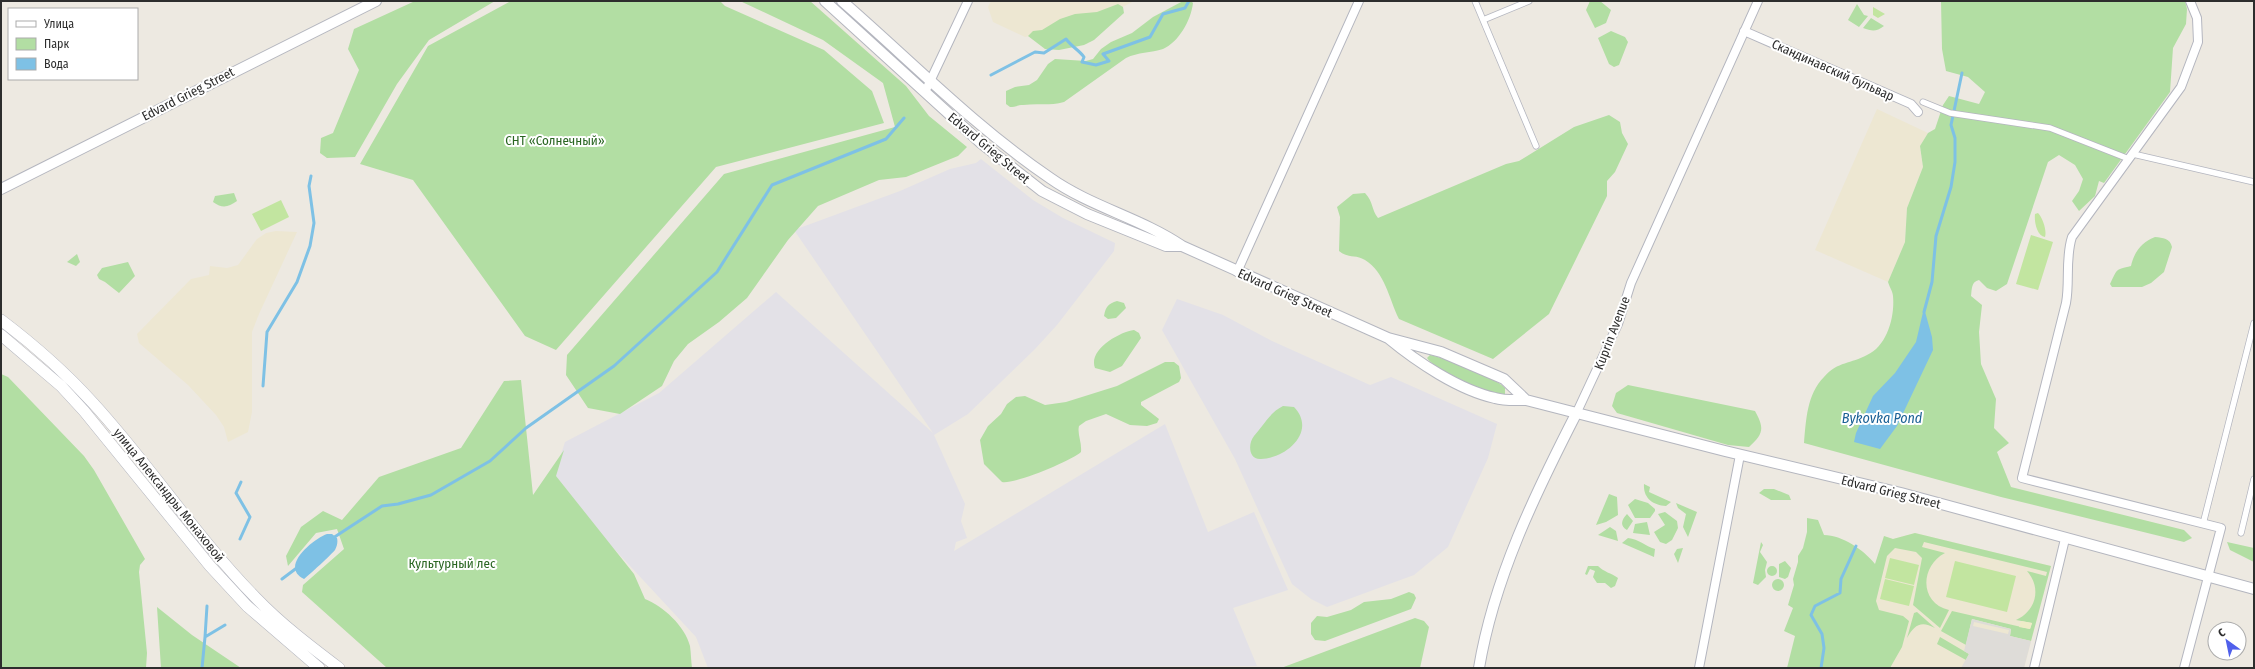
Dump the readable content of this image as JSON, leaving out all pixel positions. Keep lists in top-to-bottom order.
{
  "streets": {
    "main road": ["улица Александры Монаховой"],
    "street": ["Скандинавский бульвар", "Edvard Grieg Street", "Kuprin Avenue"]
  },
  "crossings": [
    ["Скандинавский бульвар", "Kuprin Avenue"],
    ["Edvard Grieg Street", "Kuprin Avenue"]
  ],
  "water": ["Bykovka Pond"],
  "parks": ["СНТ «Солнечный»", "Культурный лес"],
  "legend": ["Улица", "Парк", "Вода"],
  "north": "top left"
}
